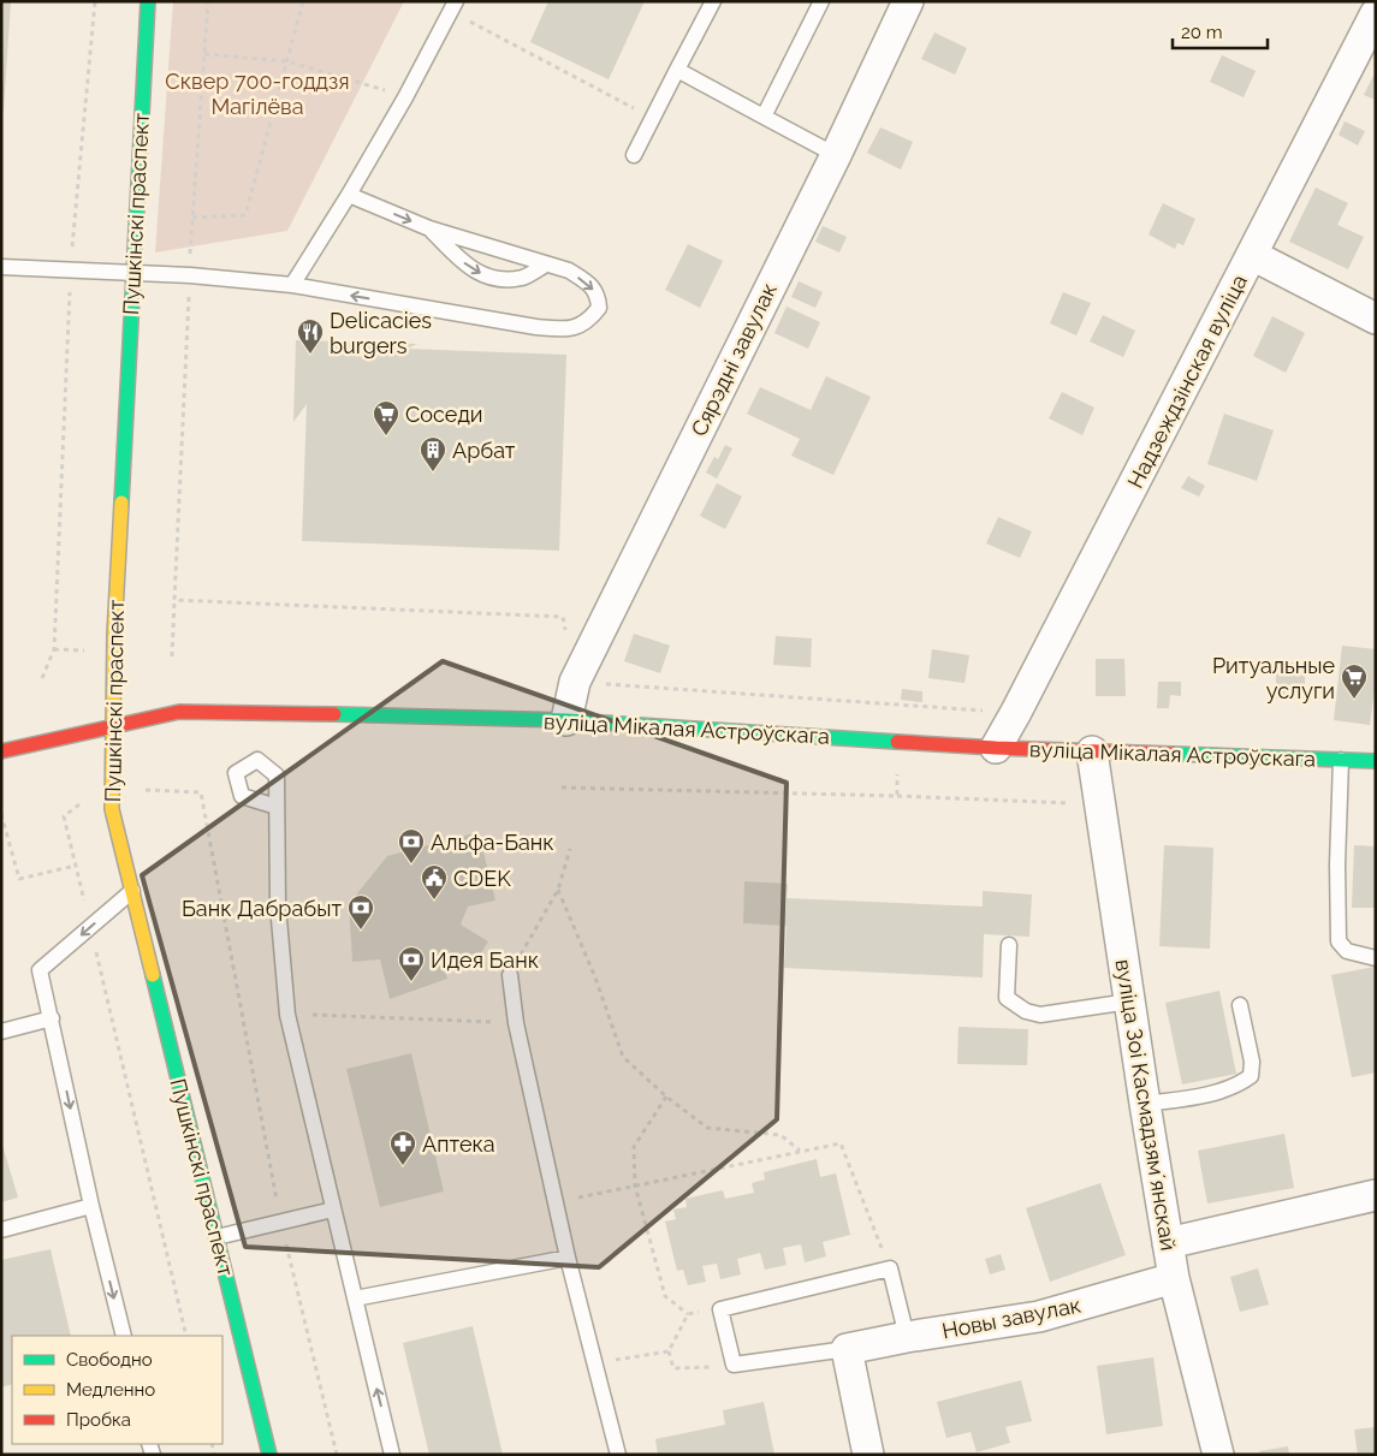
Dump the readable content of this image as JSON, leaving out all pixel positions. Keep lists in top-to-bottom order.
{
  "streets": {
    "main road": ["Пушкінскі праспект", "вуліца Мікалая Астроўскага"],
    "street": [
      "Сярэдні завулак",
      "Надзеждзінская вуліца",
      "вуліца Зоі Касмадзямʼянскай",
      "Новы завулак"
    ]
  },
  "crossings": [
    ["Пушкінскі праспект", "вуліца Мікалая Астроўскага"],
    ["Сярэдні завулак", "вуліца Мікалая Астроўскага"],
    ["Надзеждзінская вуліца", "вуліца Мікалая Астроўскага"],
    ["вуліца Мікалая Астроўскага", "вуліца Зоі Касмадзямʼянскай"],
    ["вуліца Зоі Касмадзямʼянскай", "Новы завулак"]
  ],
  "parks": ["Сквер 700-годдзя Магілёва"],
  "places": {
    "restaurant": ["Delicacies burgers"],
    "supermarket": ["Соседи", "Ритуальные услуги"],
    "building": ["Арбат"],
    "bank": ["Альфа-Банк", "Банк Дабрабыт", "Идея Банк"],
    "public building": ["CDEK"],
    "pharmacy": ["Аптека"]
  },
  "legend": ["Свободно", "Медленно", "Пробка"],
  "scale_bar": "20 m"
}
